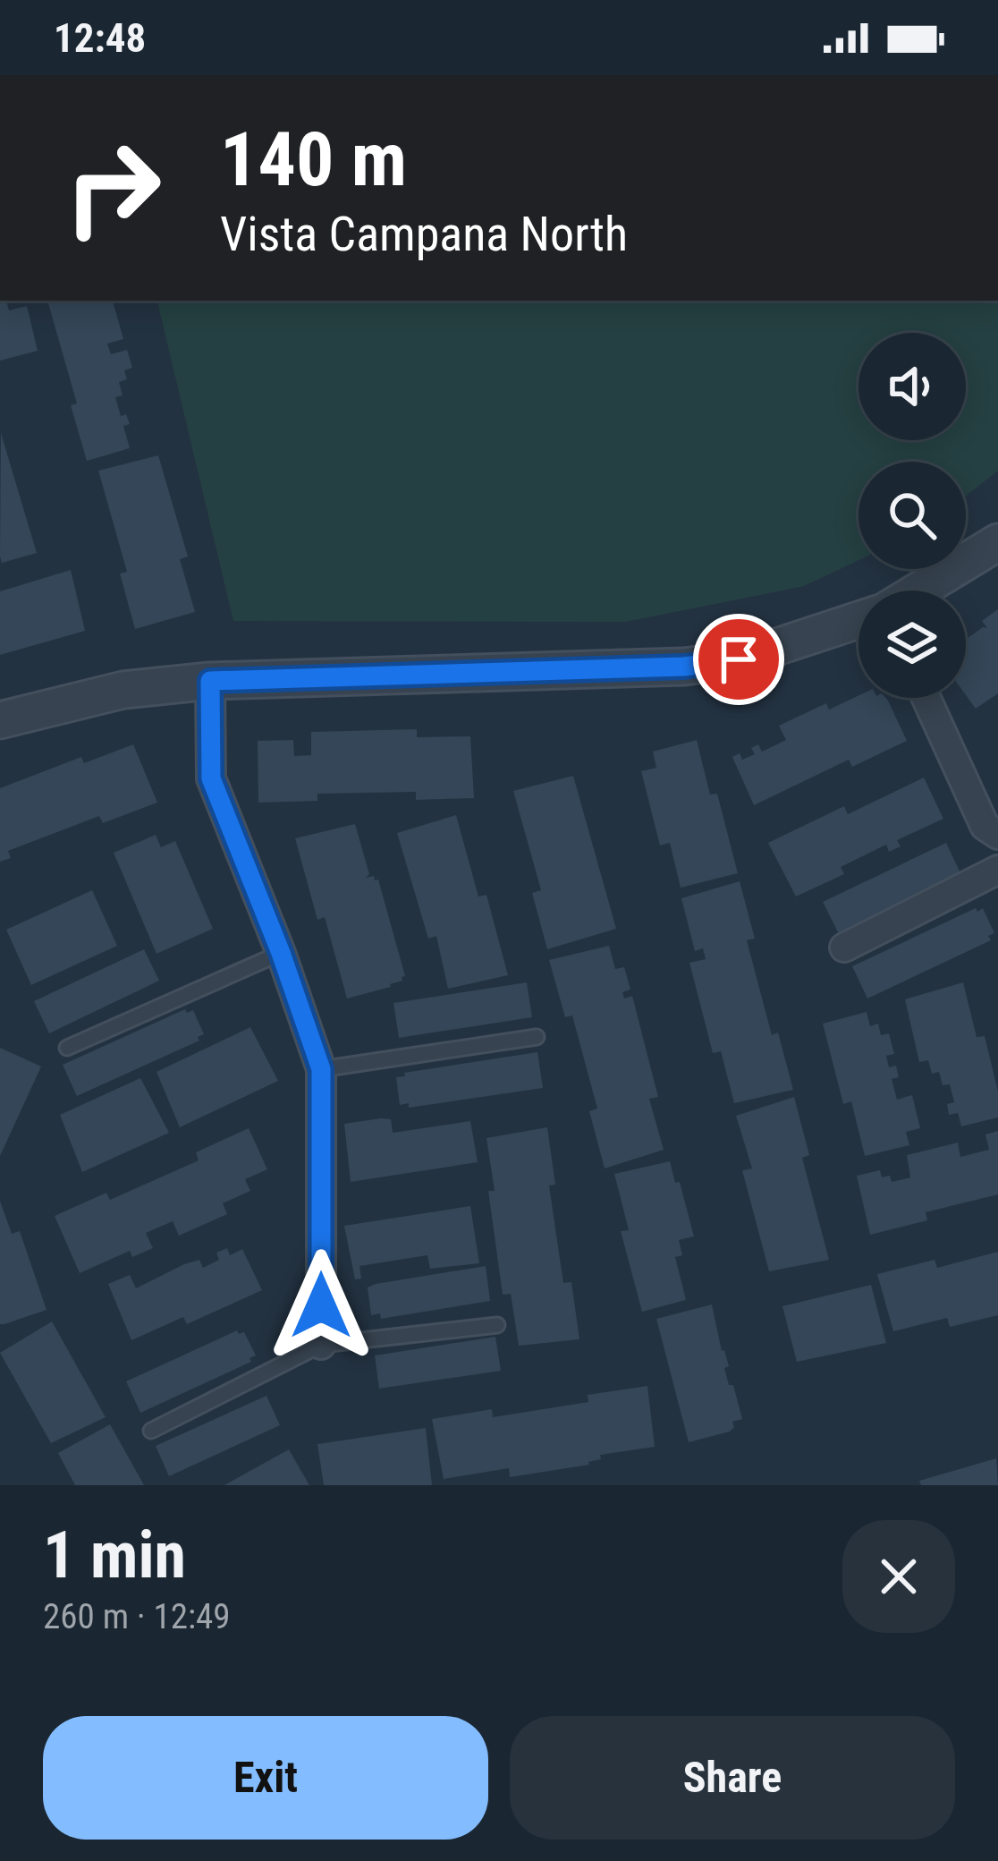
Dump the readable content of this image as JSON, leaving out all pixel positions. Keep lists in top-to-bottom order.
{
  "page": {
    "status": "12:48",
    "turn": ["140 m", "Vista Campana North"],
    "heading": ["1 min", "260 m · 12:49"],
    "buttons": ["Exit", "Share"]
  }
}
